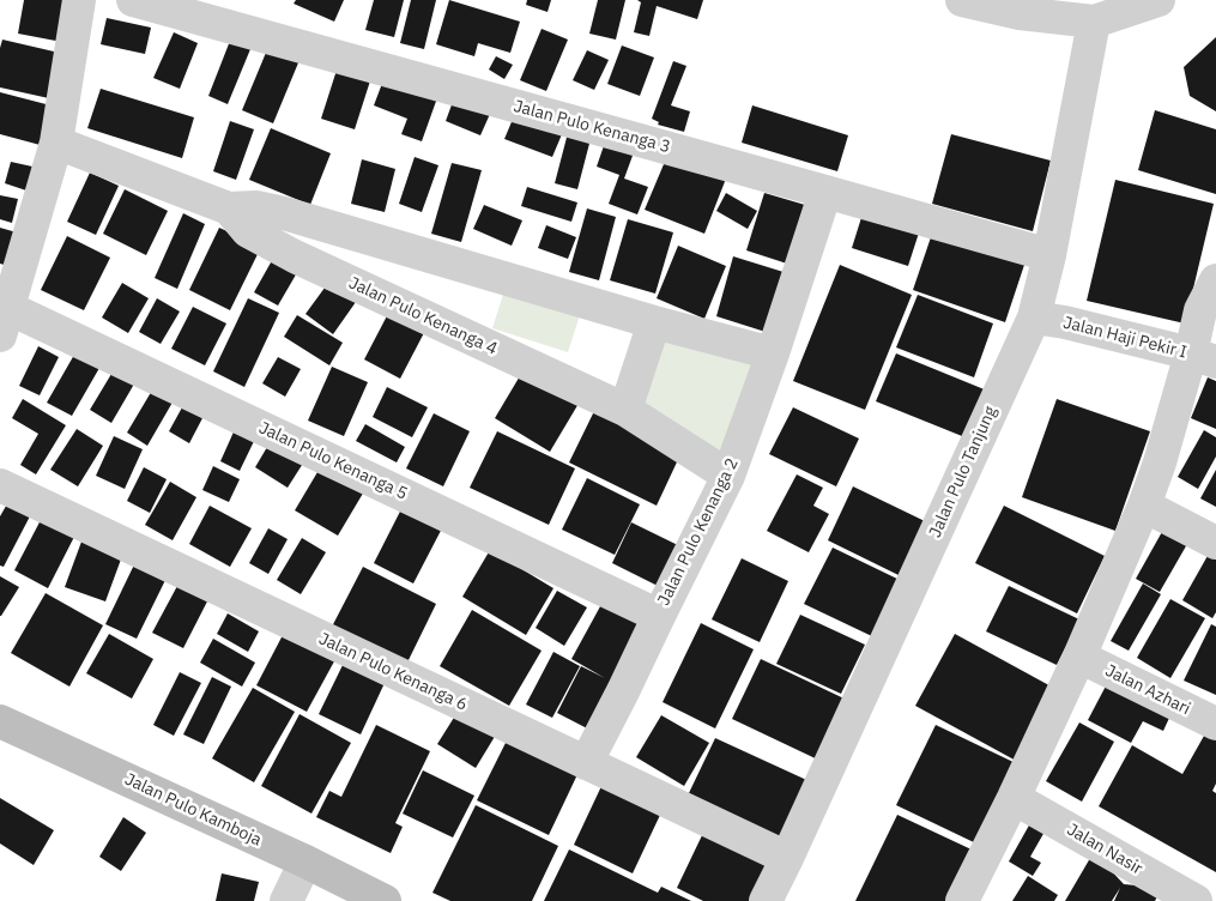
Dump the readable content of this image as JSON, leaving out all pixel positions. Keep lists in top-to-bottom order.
{
  "streets": {
    "street": [
      "Jalan Pulo Kenanga 3",
      "Jalan Pulo Kenanga 4",
      "Jalan Haji Pekir I",
      "Jalan Pulo Kenanga 5",
      "Jalan Pulo Tanjung",
      "Jalan Pulo Kenanga 2",
      "Jalan Pulo Kenanga 6",
      "Jalan Azhari",
      "Jalan Pulo Kamboja",
      "Jalan Nasir"
    ]
  },
  "crossings": [
    ["Jalan Pulo Kenanga 3", "Jalan Pulo Tanjung"],
    ["Jalan Pulo Kenanga 3", "Jalan Pulo Kenanga 2"],
    ["Jalan Pulo Kenanga 4", "Jalan Pulo Kenanga 2"],
    ["Jalan Haji Pekir I", "Jalan Pulo Tanjung"],
    ["Jalan Pulo Kenanga 5", "Jalan Pulo Kenanga 2"],
    ["Jalan Pulo Tanjung", "Jalan Pulo Kenanga 6"],
    ["Jalan Pulo Kenanga 2", "Jalan Pulo Kenanga 6"]
  ]
}
